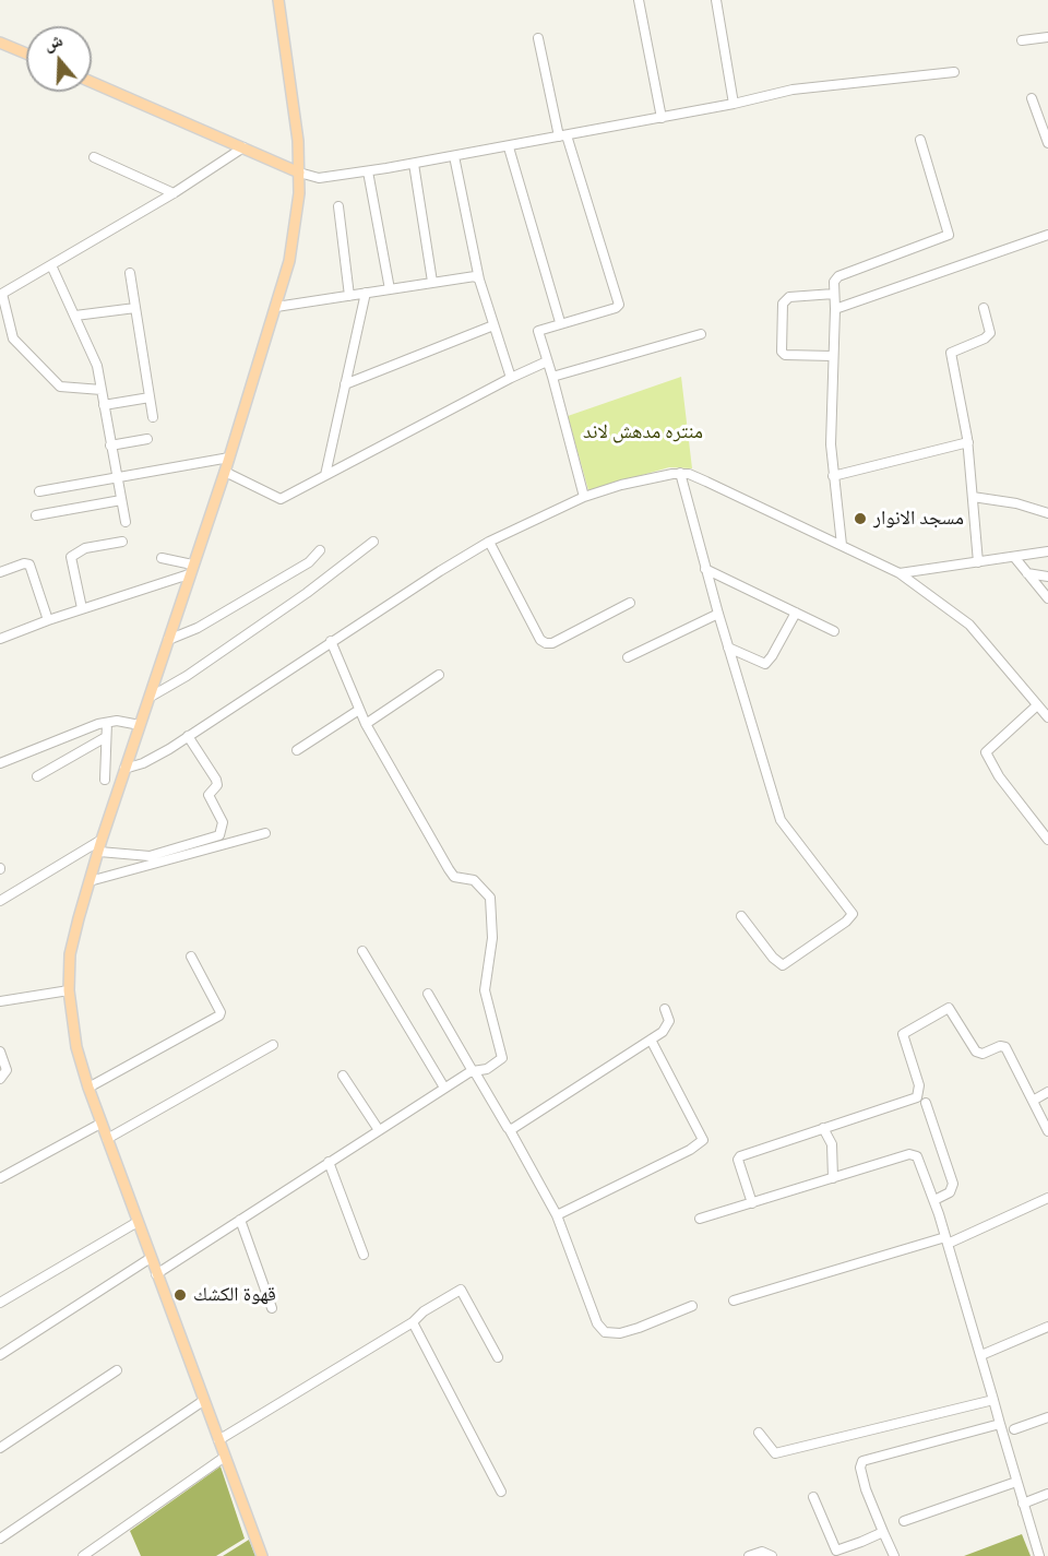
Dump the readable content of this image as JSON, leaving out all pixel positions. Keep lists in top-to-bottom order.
{
  "parks": ["منتره مدهش لاند"],
  "places": ["مسجد الانوار", "قهوة الكشك"],
  "north": "top"
}
